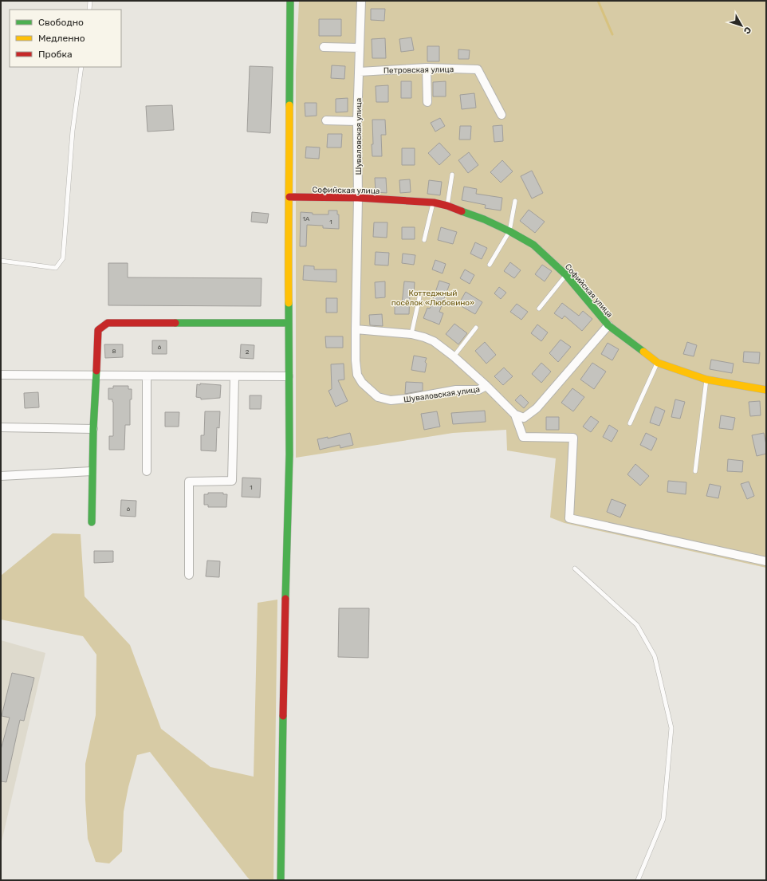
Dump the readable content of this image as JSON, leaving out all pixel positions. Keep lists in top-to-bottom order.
{
  "streets": {
    "street": ["Петровская улица", "Шуваловская улица", "Софийская улица"]
  },
  "crossings": [
    ["Петровская улица", "Шуваловская улица"],
    ["Шуваловская улица", "Софийская улица"]
  ],
  "parks": ["Коттеджный посёлок «Любовино»"],
  "house_numbers": [
    "1А",
    "1",
    "6",
    "8",
    "2",
    "1",
    "6"
  ],
  "legend": ["Свободно", "Медленно", "Пробка"],
  "north": "bottom right"
}
